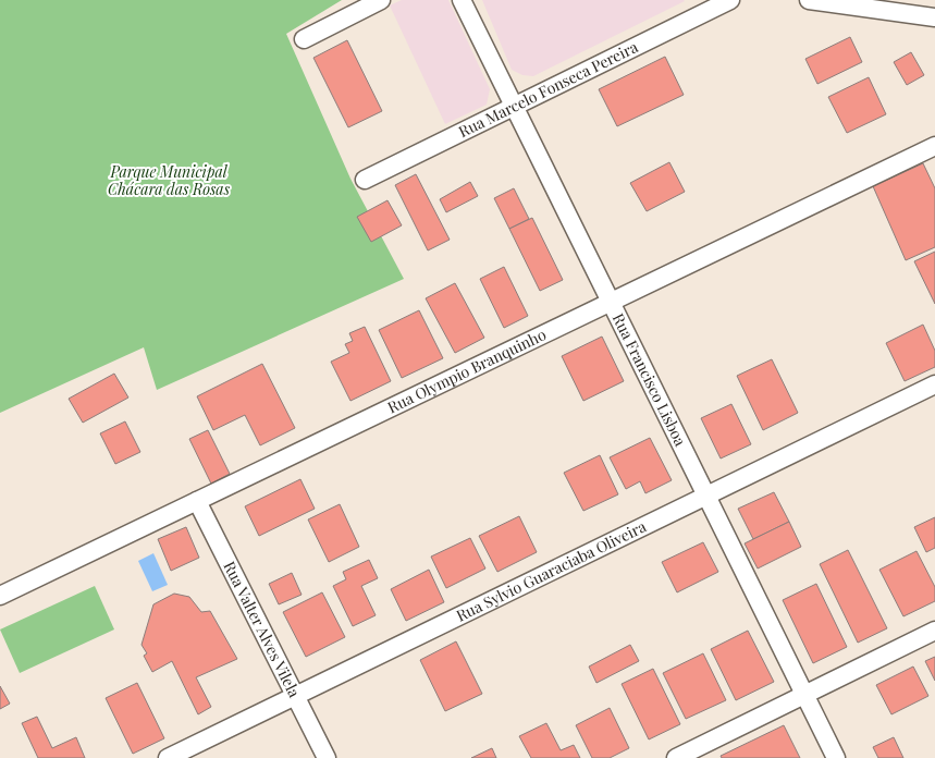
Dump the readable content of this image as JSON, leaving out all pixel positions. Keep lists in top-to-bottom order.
{
  "streets": {
    "street": [
      "Rua Marcelo Fonseca Pereira",
      "Rua Olympio Branquinho",
      "Rua Francisco Lisboa",
      "Rua Sylvio Guaraciaba Oliveira",
      "Rua Valter Alves Vilela"
    ]
  },
  "crossings": [
    ["Rua Marcelo Fonseca Pereira", "Rua Francisco Lisboa"],
    ["Rua Olympio Branquinho", "Rua Francisco Lisboa"],
    ["Rua Olympio Branquinho", "Rua Valter Alves Vilela"],
    ["Rua Francisco Lisboa", "Rua Sylvio Guaraciaba Oliveira"],
    ["Rua Sylvio Guaraciaba Oliveira", "Rua Valter Alves Vilela"]
  ],
  "parks": ["Parque Municipal Chácara das Rosas"]
}
